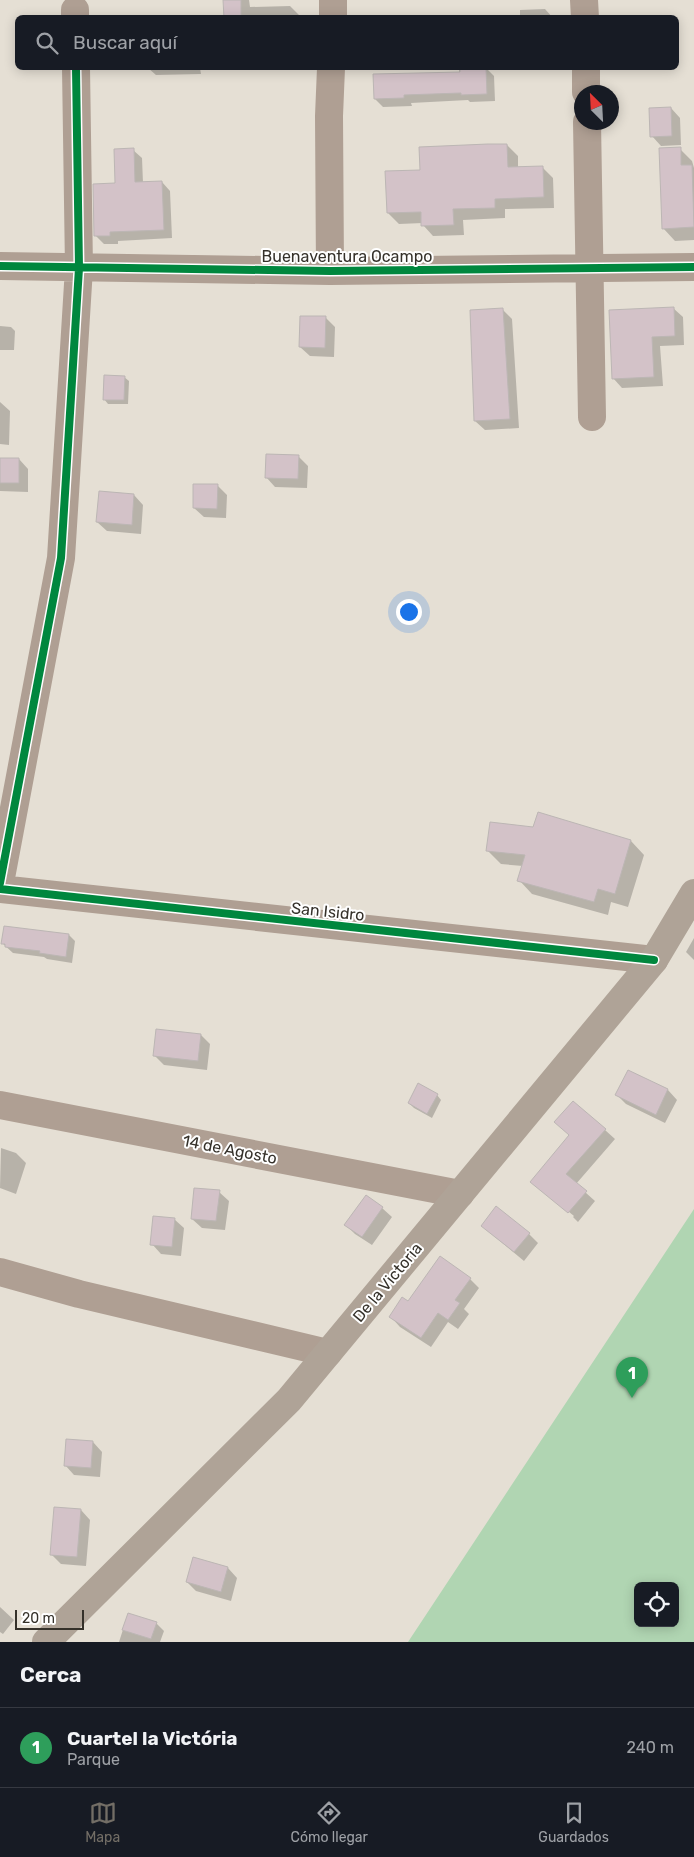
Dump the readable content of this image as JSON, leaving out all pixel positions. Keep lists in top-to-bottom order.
{
  "streets": {
    "main road": ["De la Victoria"],
    "street": ["Buenaventura Ocampo", "San Isidro", "14 de Agosto"]
  },
  "crossings": [
    ["San Isidro", "De la Victoria"],
    ["14 de Agosto", "De la Victoria"]
  ],
  "scale_bar": "20 m",
  "north": "top left",
  "page": {
    "search": "Buscar aquí",
    "pins": "1",
    "scale": "20 m",
    "heading": "Cerca",
    "list": [
      {
        "mark": "1",
        "name": "Cuartel la Victória",
        "note": "Parque",
        "value": "240 m"
      }
    ],
    "nav": ["Mapa", "Cómo llegar", "Guardados"]
  }
}
